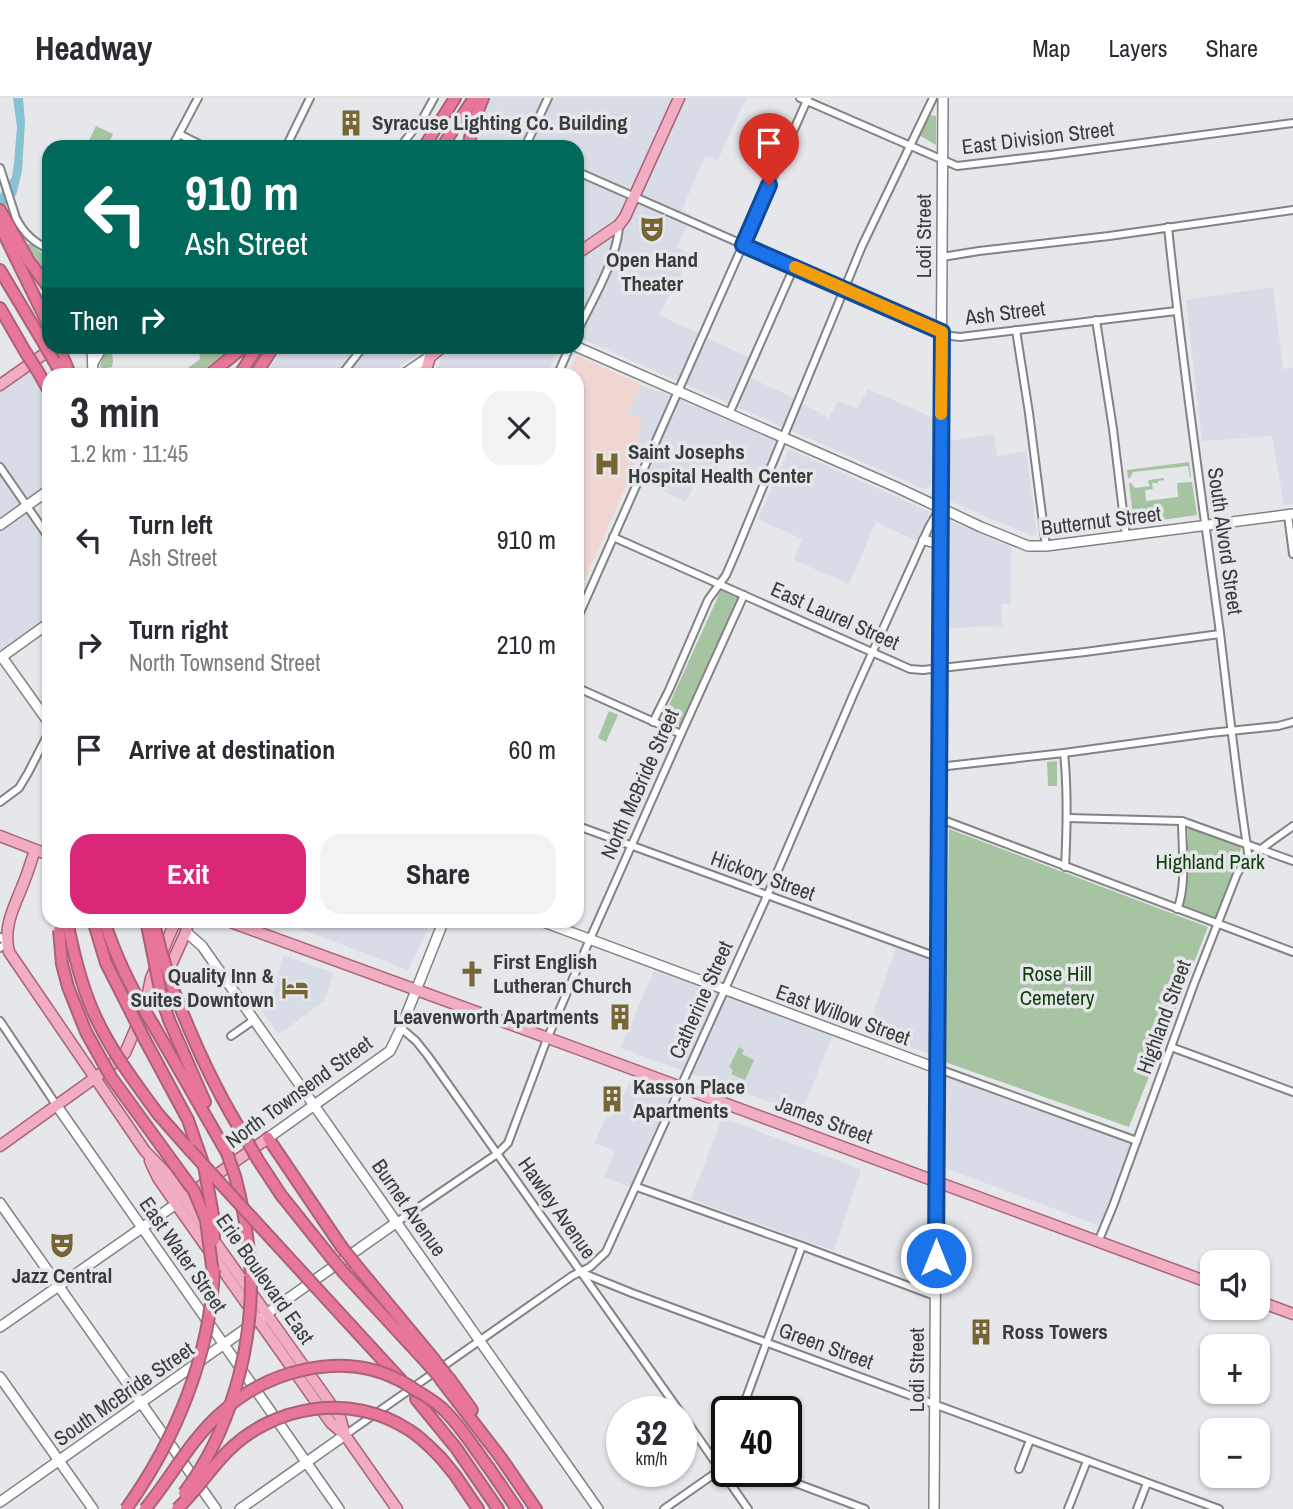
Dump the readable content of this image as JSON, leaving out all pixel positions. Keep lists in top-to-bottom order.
{
  "streets": {
    "main road": ["North Townsend Street", "James Street", "Erie Boulevard East"],
    "street": [
      "East Division Street",
      "Lodi Street",
      "Ash Street",
      "Butternut Street",
      "South Alvord Street",
      "East Laurel Street",
      "North McBride Street",
      "Hickory Street",
      "Catherine Street",
      "East Willow Street",
      "Highland Street",
      "Burnet Avenue",
      "Hawley Avenue",
      "East Water Street",
      "Green Street",
      "South McBride Street"
    ]
  },
  "crossings": [
    ["East Division Street", "Lodi Street"],
    ["East Division Street", "North McBride Street"],
    ["Lodi Street", "Ash Street"],
    ["Lodi Street", "Butternut Street"],
    ["Lodi Street", "East Laurel Street"],
    ["Lodi Street", "Hickory Street"],
    ["Lodi Street", "Catherine Street"],
    ["Lodi Street", "East Willow Street"],
    ["Lodi Street", "James Street"],
    ["Lodi Street", "Green Street"],
    ["Ash Street", "South Alvord Street"],
    ["Ash Street", "North McBride Street"],
    ["Butternut Street", "South Alvord Street"],
    ["Butternut Street", "North McBride Street"],
    ["Butternut Street", "Catherine Street"],
    ["South Alvord Street", "East Laurel Street"],
    ["South Alvord Street", "Highland Street"],
    ["East Laurel Street", "North McBride Street"],
    ["East Laurel Street", "Catherine Street"],
    ["North McBride Street", "Hickory Street"],
    ["North McBride Street", "East Willow Street"],
    ["North McBride Street", "James Street"],
    ["North McBride Street", "Burnet Avenue"],
    ["North McBride Street", "Hawley Avenue"],
    ["North McBride Street", "Erie Boulevard East"],
    ["North McBride Street", "South McBride Street"],
    ["Hickory Street", "Catherine Street"],
    ["Catherine Street", "East Willow Street"],
    ["Catherine Street", "James Street"],
    ["Catherine Street", "Burnet Avenue"],
    ["Catherine Street", "Hawley Avenue"],
    ["Catherine Street", "Erie Boulevard East"],
    ["Catherine Street", "Green Street"],
    ["East Willow Street", "Highland Street"],
    ["Highland Street", "James Street"],
    ["North Townsend Street", "James Street"],
    ["North Townsend Street", "Burnet Avenue"],
    ["North Townsend Street", "Hawley Avenue"],
    ["North Townsend Street", "Erie Boulevard East"],
    ["Hawley Avenue", "Green Street"],
    ["East Water Street", "South McBride Street"],
    ["Erie Boulevard East", "South McBride Street"]
  ],
  "parks": ["Highland Park", "Rose Hill Cemetery"],
  "places": {
    "building": [
      "Syracuse Lighting Co. Building",
      "Leavenworth Apartments",
      "Kasson Place Apartments",
      "Ross Towers"
    ],
    "theatre": ["Open Hand Theater", "Jazz Central"],
    "hospital": ["Saint Josephs Hospital Health Center"],
    "church": ["First English Lutheran Church"],
    "hotel": ["Quality Inn & Suites Downtown"]
  },
  "page": {
    "header": "Headway",
    "nav": ["Map", "Layers", "Share"],
    "turn": ["910 m", "Ash Street"],
    "then": "Then",
    "heading": ["3 min", "1.2 km · 11:45"],
    "list": [
      {
        "name": "Turn left",
        "note": "Ash Street",
        "value": "910 m"
      },
      {
        "name": "Turn right",
        "note": "North Townsend Street",
        "value": "210 m"
      },
      {
        "name": "Arrive at destination",
        "value": "60 m"
      }
    ],
    "buttons": ["Exit", "Share"],
    "map_buttons": ["+", "−"],
    "speed": "32 km/h",
    "limit": "40"
  }
}
